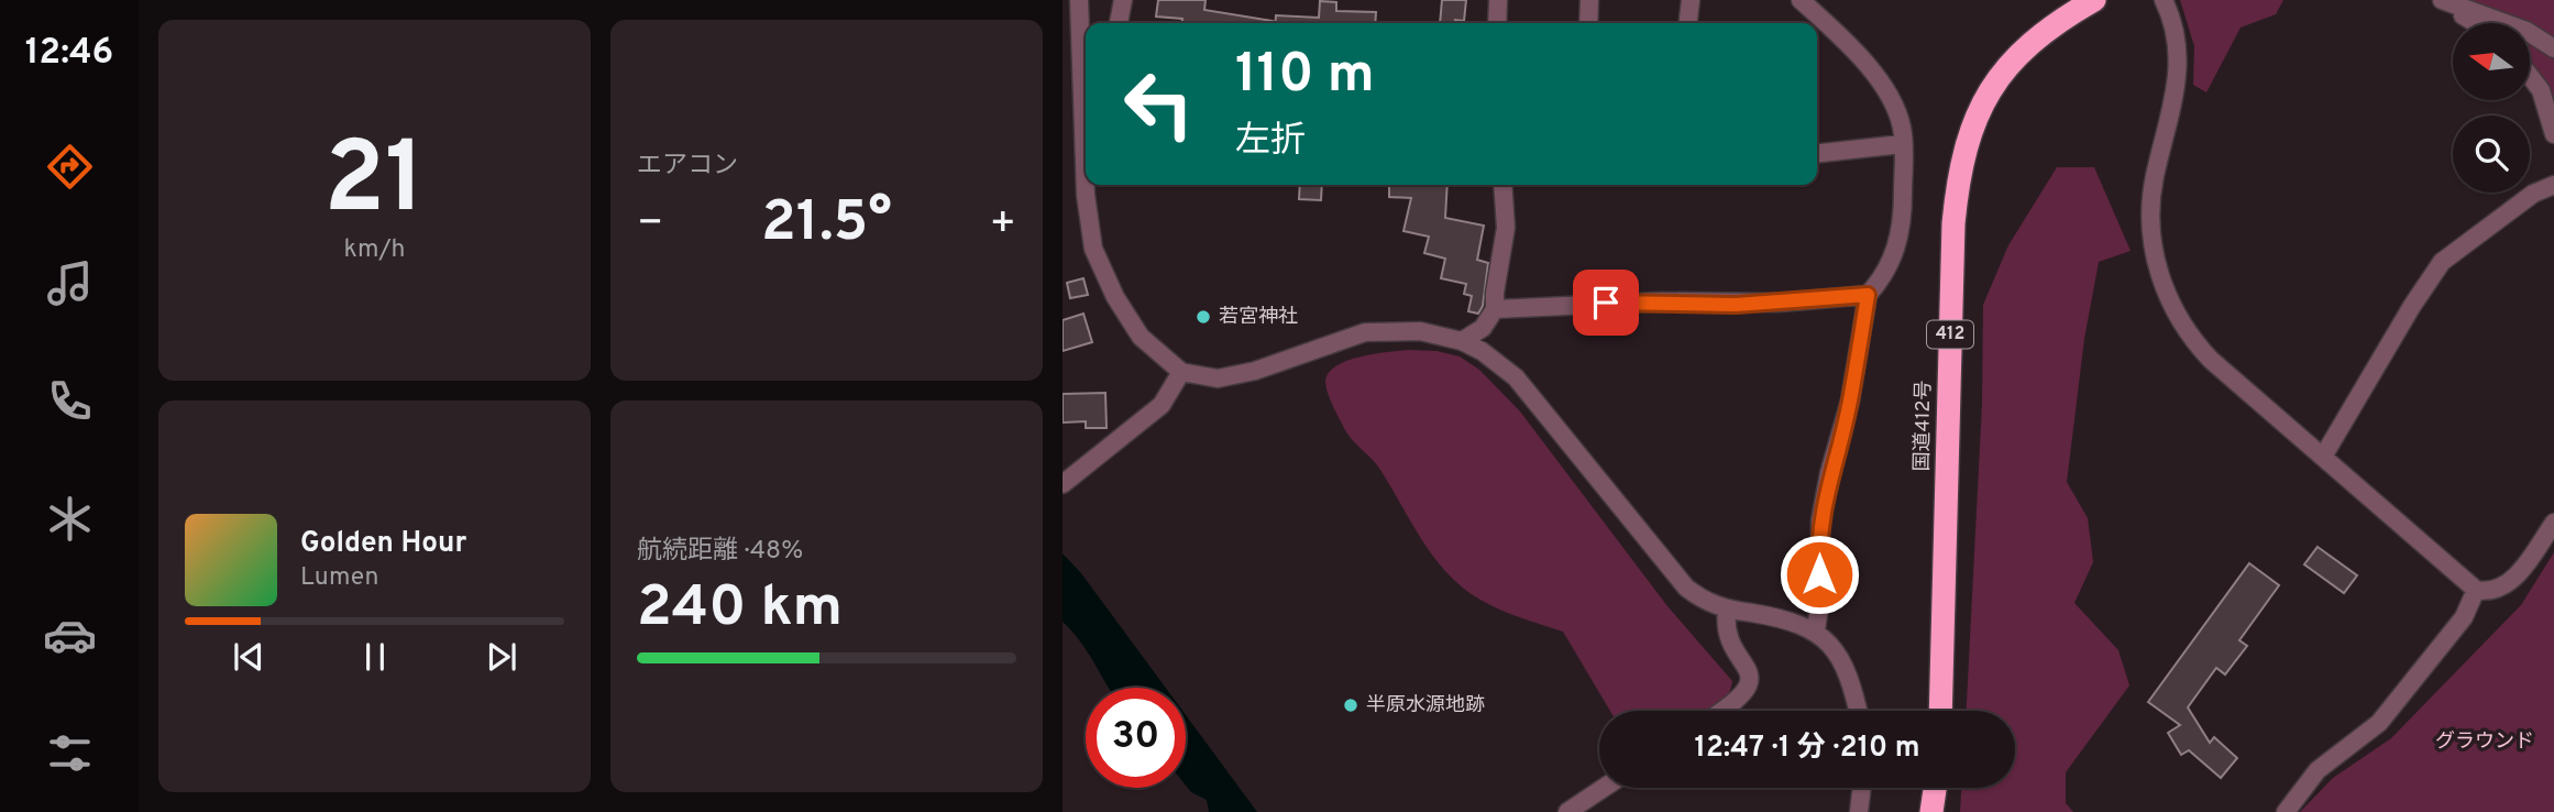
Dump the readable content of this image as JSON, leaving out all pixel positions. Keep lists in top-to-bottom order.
{
  "streets": {
    "highway": ["412", "国道412号"]
  },
  "parks": ["グラウンド"],
  "places": ["若宮神社", "半原水源地跡"],
  "north": "left",
  "page": {
    "tabs": "12:46",
    "tile": [
      ["21", "km/h"],
      "エアコン",
      ["航続距離 · 48%", "240 km"]
    ],
    "turn": ["110 m", "左折"],
    "heat": ["−", "21.5°", "+"],
    "song": ["Golden Hour", "Lumen"],
    "limit": "30",
    "trip": "12:47 · 1 分 · 210 m"
  }
}
